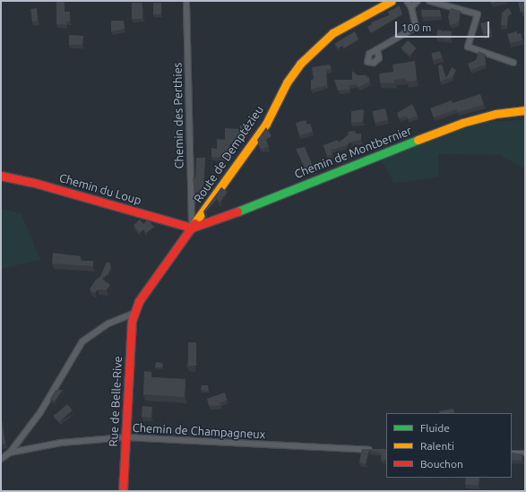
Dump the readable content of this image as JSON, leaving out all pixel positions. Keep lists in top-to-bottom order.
{
  "streets": {
    "street": [
      "Chemin des Perthies",
      "Chemin de Montbernier",
      "Route de Demptézieu",
      "Chemin du Loup",
      "Rue de Belle-Rive",
      "Chemin de Champagneux"
    ]
  },
  "crossings": [
    ["Chemin des Perthies", "Chemin de Montbernier"],
    ["Chemin des Perthies", "Route de Demptézieu"],
    ["Chemin des Perthies", "Chemin du Loup"],
    ["Chemin de Montbernier", "Route de Demptézieu"],
    ["Chemin de Montbernier", "Chemin du Loup"],
    ["Route de Demptézieu", "Chemin du Loup"],
    ["Route de Demptézieu", "Rue de Belle-Rive"],
    ["Rue de Belle-Rive", "Chemin de Champagneux"]
  ],
  "legend": ["Fluide", "Ralenti", "Bouchon"],
  "scale_bar": "100 m"
}
